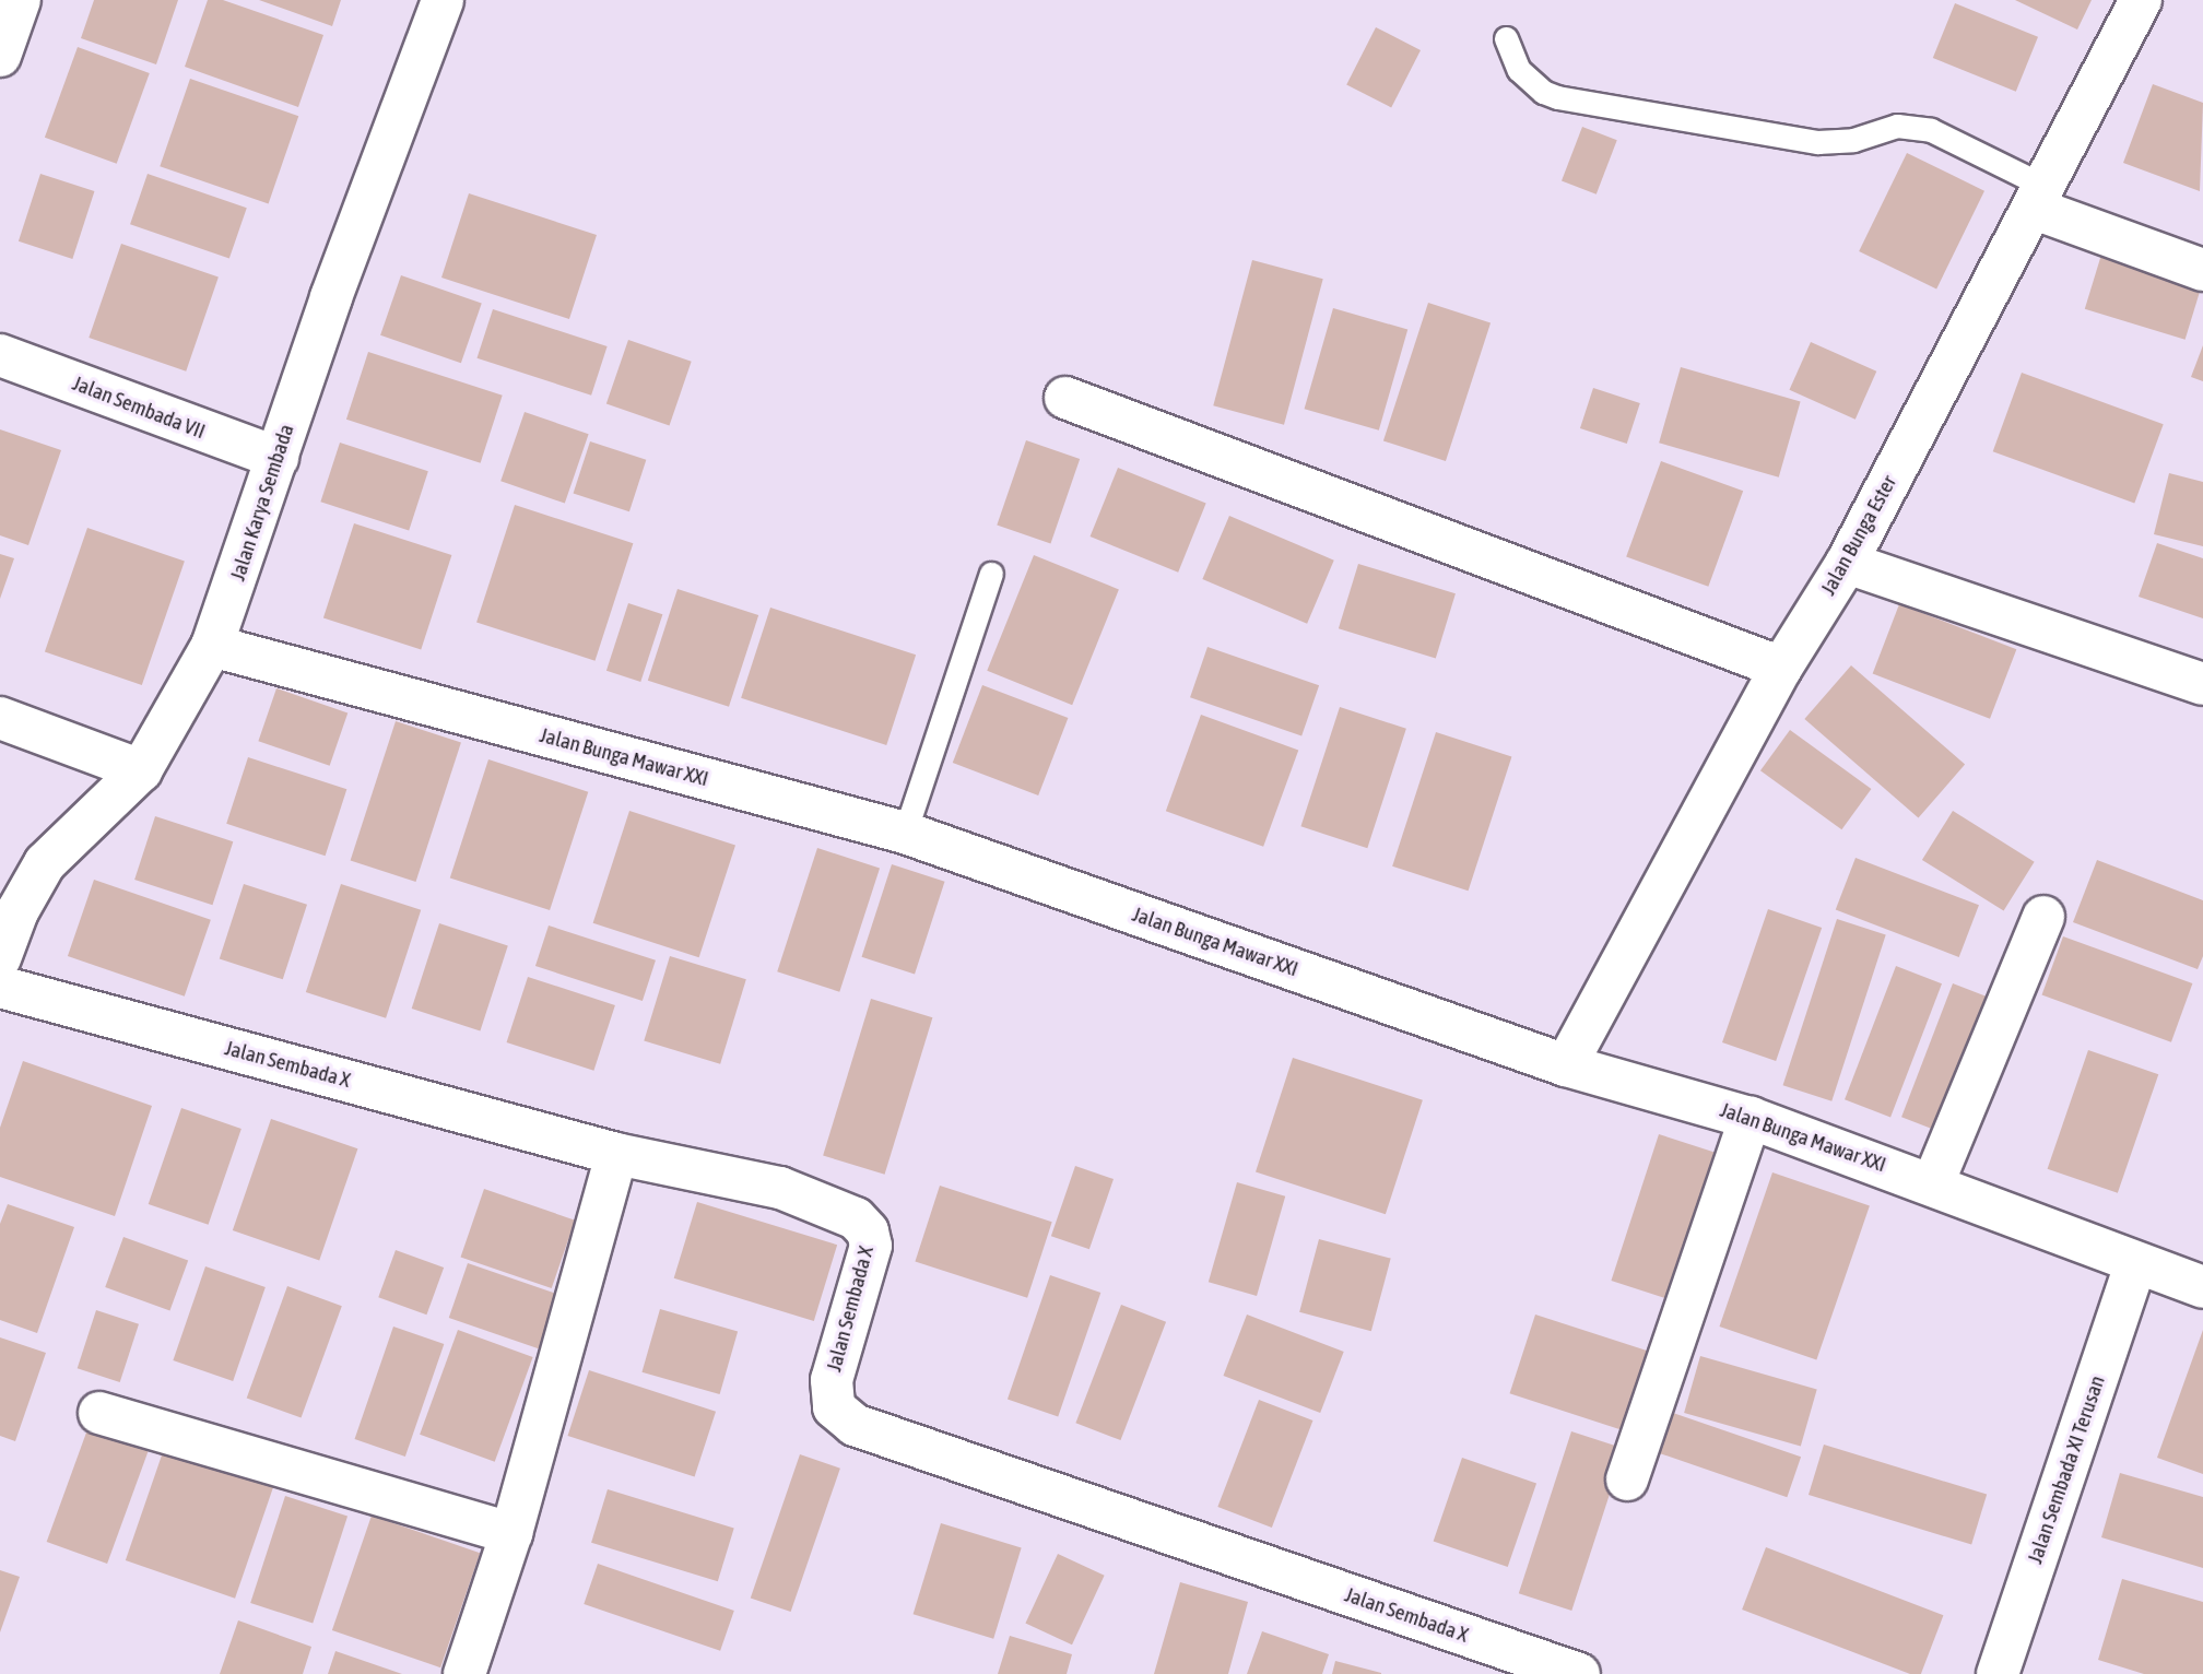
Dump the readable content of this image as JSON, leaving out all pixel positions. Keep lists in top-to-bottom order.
{
  "streets": {
    "street": [
      "Jalan Sembada VII",
      "Jalan Karya Sembada",
      "Jalan Bunga Ester",
      "Jalan Bunga Mawar XXI",
      "Jalan Sembada X",
      "Jalan Sembada XI Terusan"
    ]
  },
  "crossings": [
    ["Jalan Sembada VII", "Jalan Karya Sembada"],
    ["Jalan Karya Sembada", "Jalan Bunga Mawar XXI"],
    ["Jalan Bunga Ester", "Jalan Bunga Mawar XXI"],
    ["Jalan Bunga Mawar XXI", "Jalan Sembada XI Terusan"]
  ]
}
